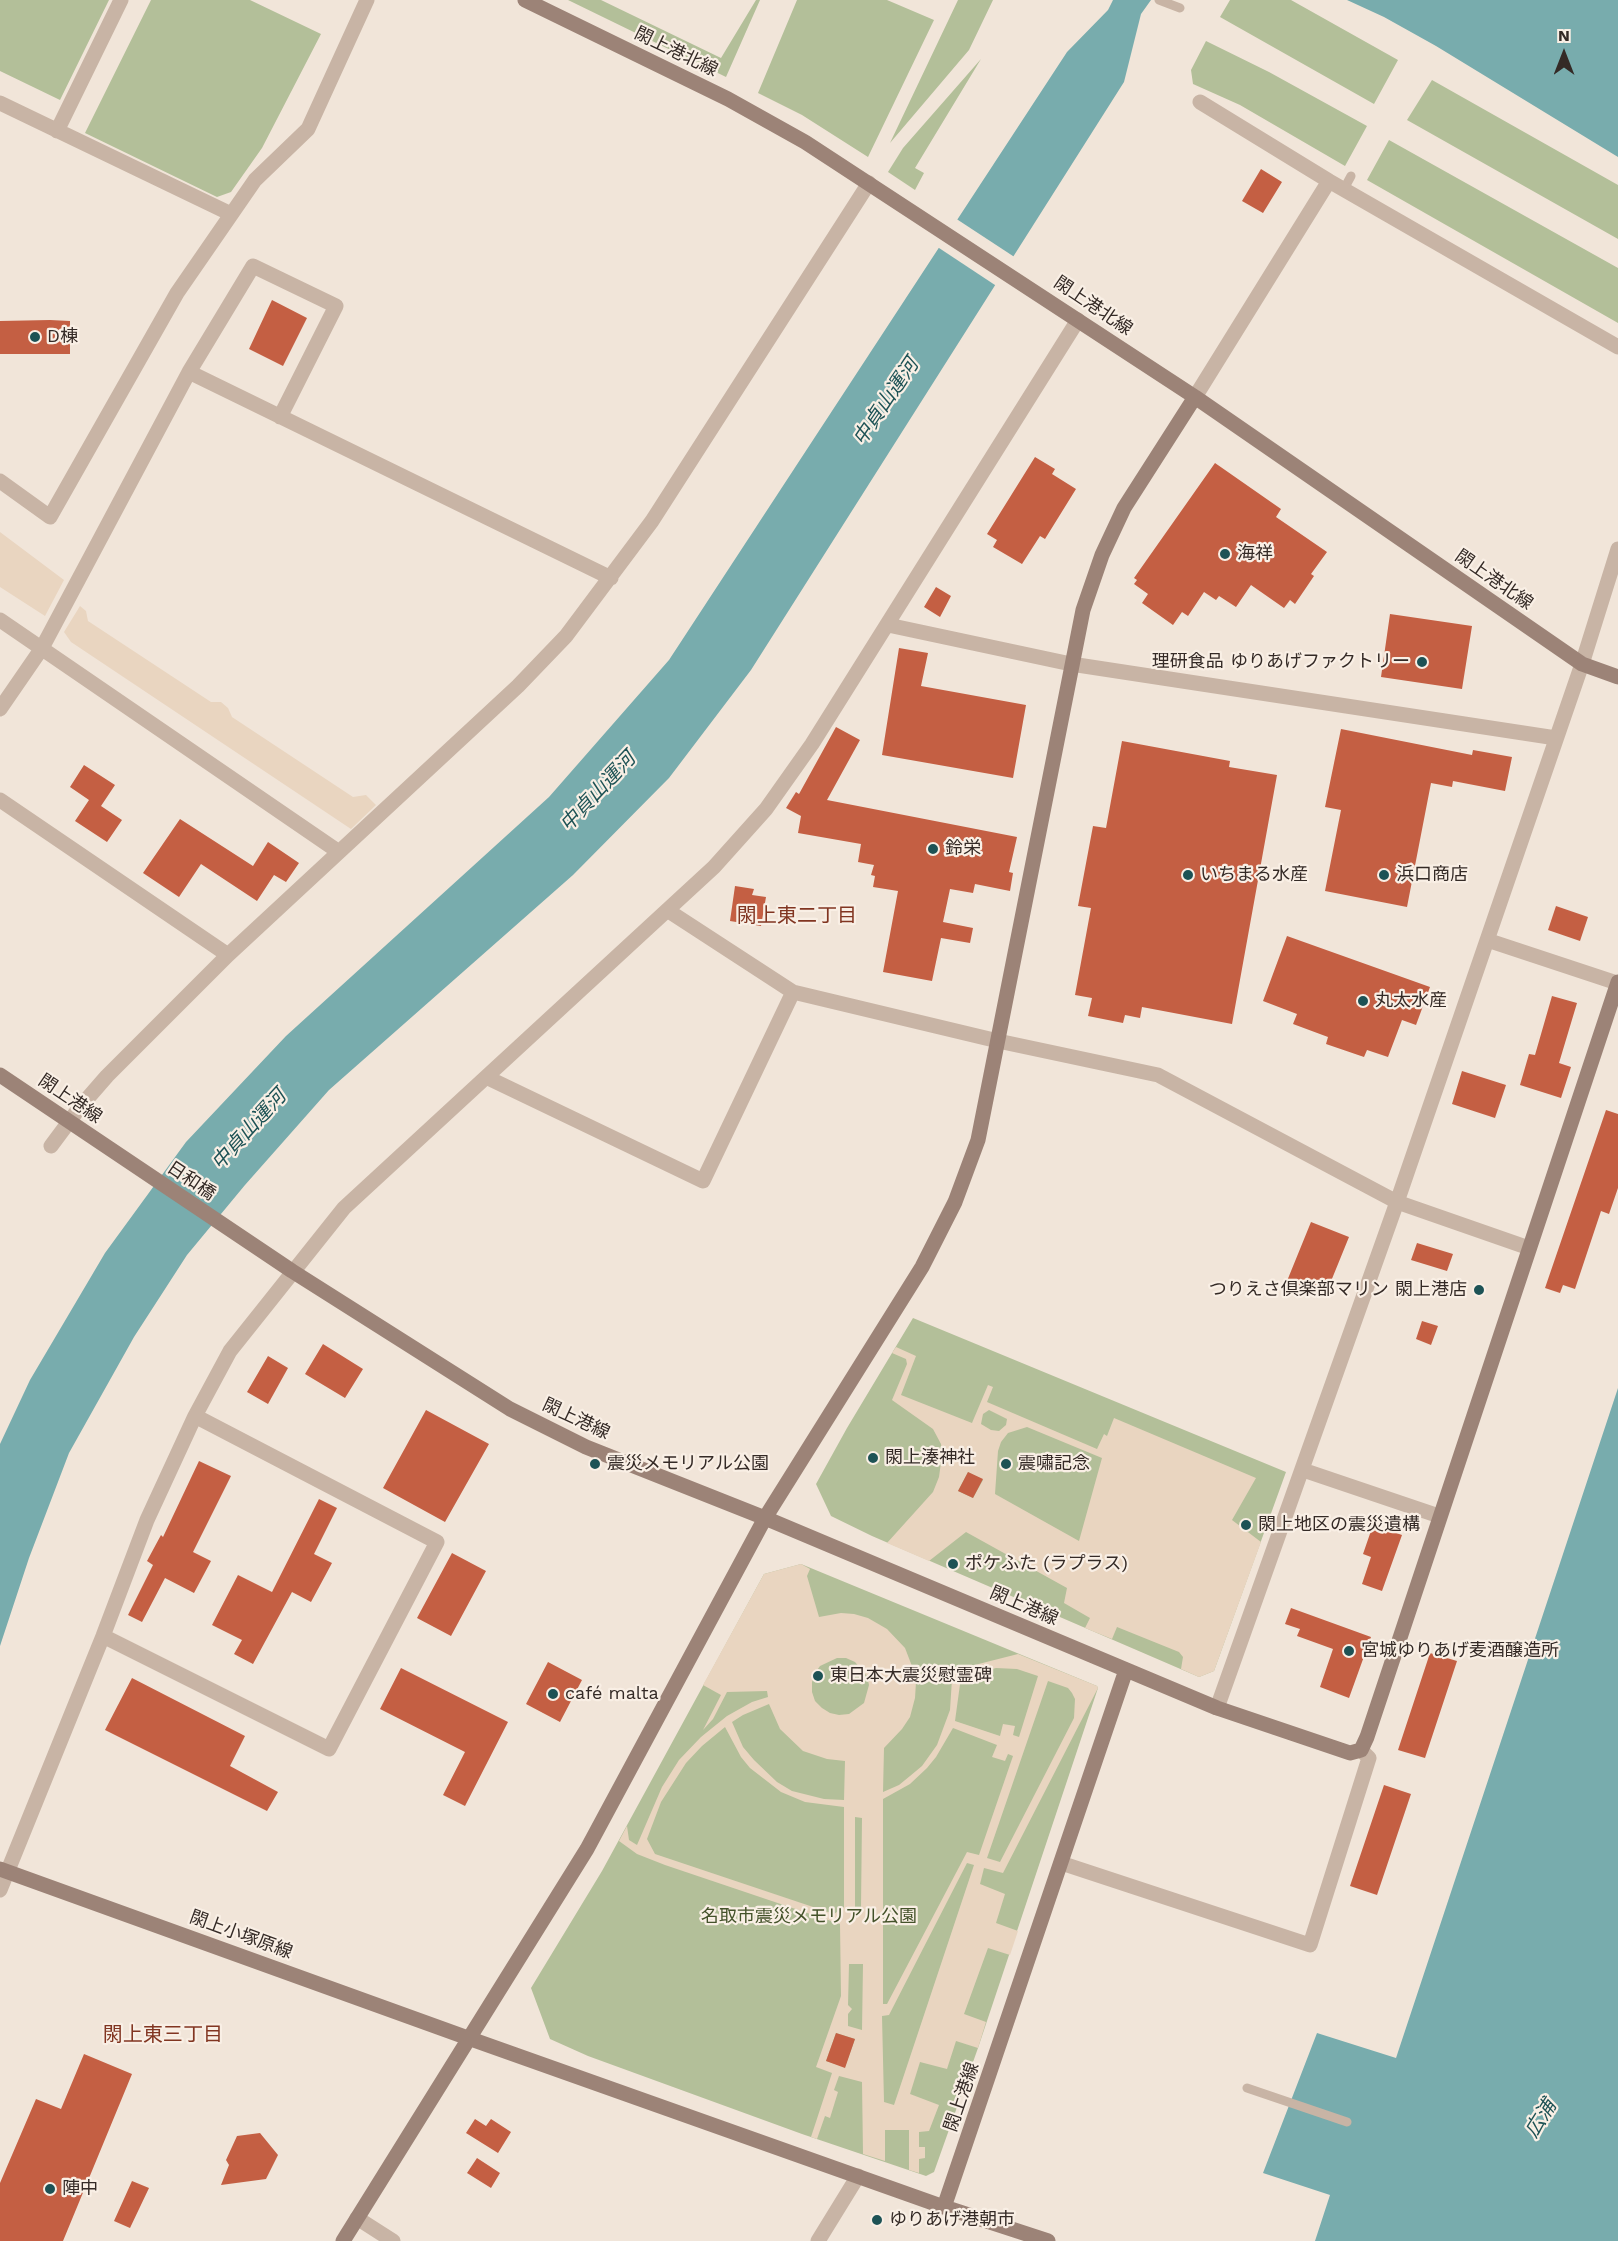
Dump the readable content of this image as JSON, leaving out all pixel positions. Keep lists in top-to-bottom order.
{
  "streets": {
    "street": [
      "閖上港北線",
      "閖上港線",
      "日和橋",
      "閖上小塚原線"
    ]
  },
  "crossings": [
    ["閖上港線", "日和橋"],
    ["閖上港線", "閖上小塚原線"]
  ],
  "districts": ["閖上東二丁目", "閖上東三丁目"],
  "water": ["中貞山運河", "広浦"],
  "parks": ["名取市震災メモリアル公園"],
  "places": [
    "D棟",
    "海祥",
    "理研食品 ゆりあげファクトリー",
    "鈴栄",
    "いちまる水産",
    "浜口商店",
    "丸太水産",
    "つりえさ倶楽部マリン 閖上港店",
    "閖上湊神社",
    "震災メモリアル公園",
    "震嘯記念",
    "閖上地区の震災遺構",
    "ポケふた (ラプラス)",
    "宮城ゆりあげ麦酒醸造所",
    "東日本大震災慰霊碑",
    "café malta",
    "陣中",
    "ゆりあげ港朝市"
  ],
  "north": "top"
}
